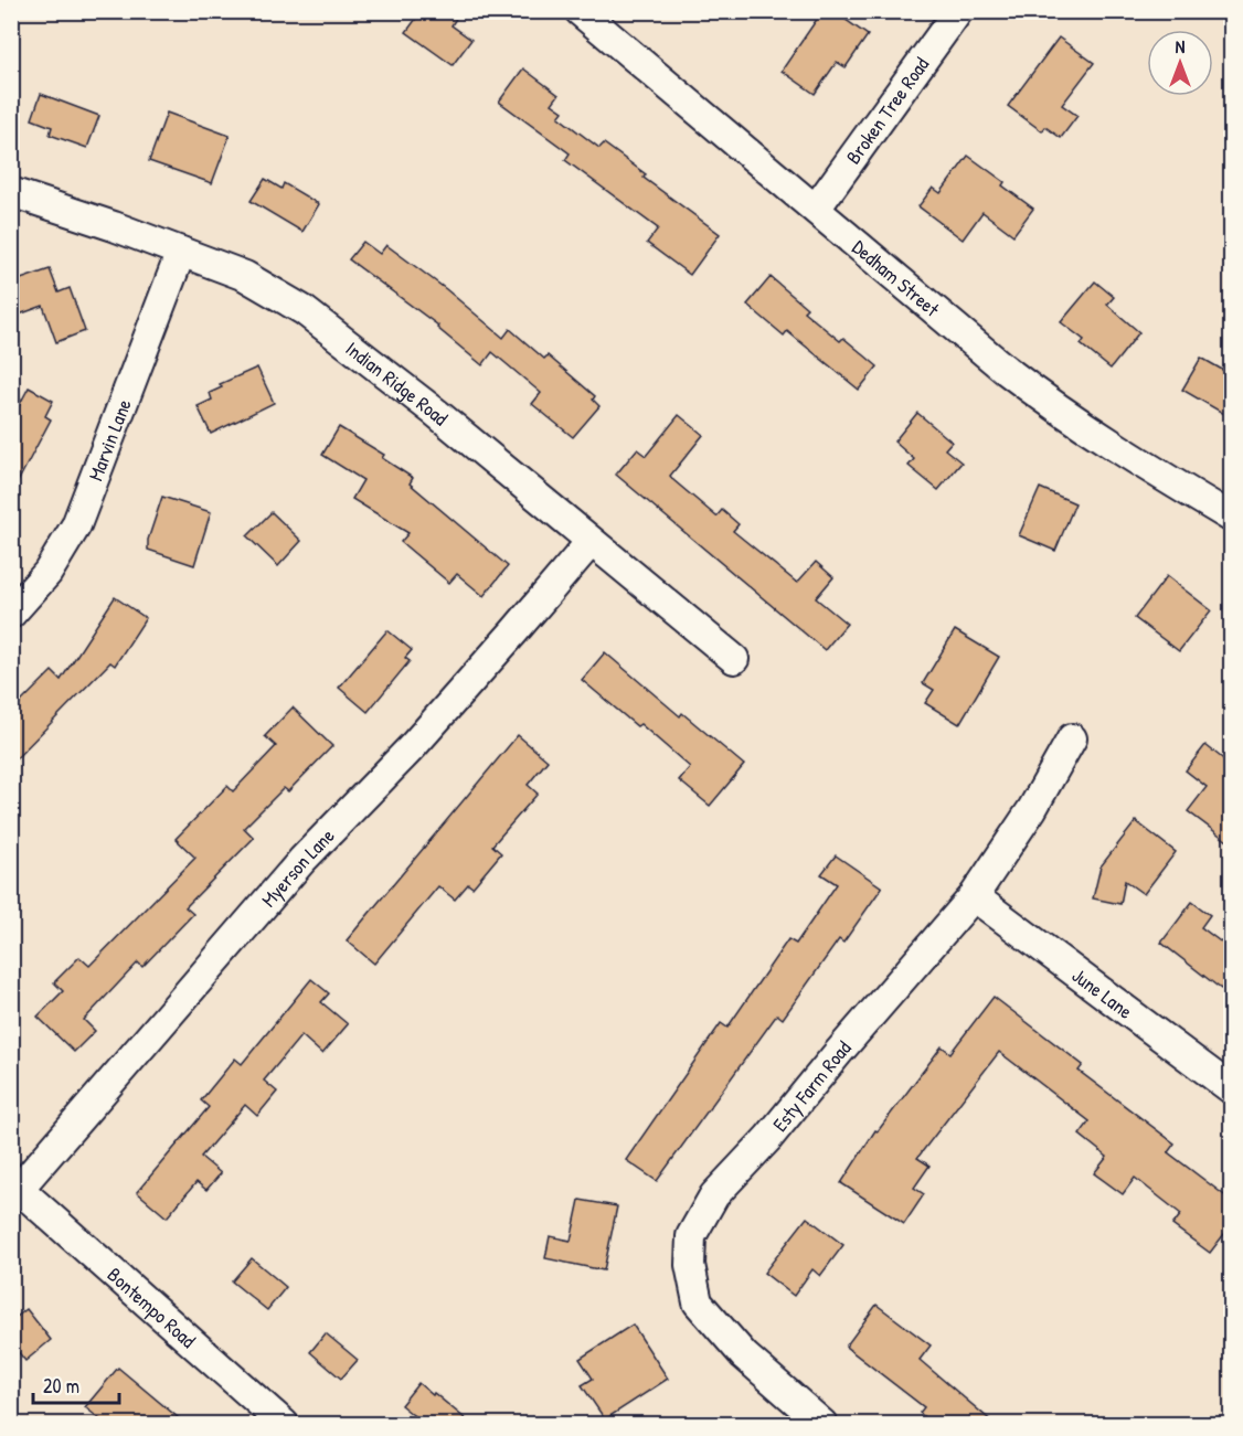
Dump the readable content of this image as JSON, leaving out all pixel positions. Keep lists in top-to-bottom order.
{
  "streets": {
    "street": [
      "Broken Tree Road",
      "Dedham Street",
      "Indian Ridge Road",
      "Marvin Lane",
      "Myerson Lane",
      "June Lane",
      "Esty Farm Road",
      "Bontempo Road"
    ]
  },
  "crossings": [
    ["Broken Tree Road", "Dedham Street"],
    ["Indian Ridge Road", "Marvin Lane"],
    ["Indian Ridge Road", "Myerson Lane"],
    ["Myerson Lane", "Bontempo Road"],
    ["June Lane", "Esty Farm Road"]
  ],
  "scale_bar": "20 m",
  "north": "top"
}
